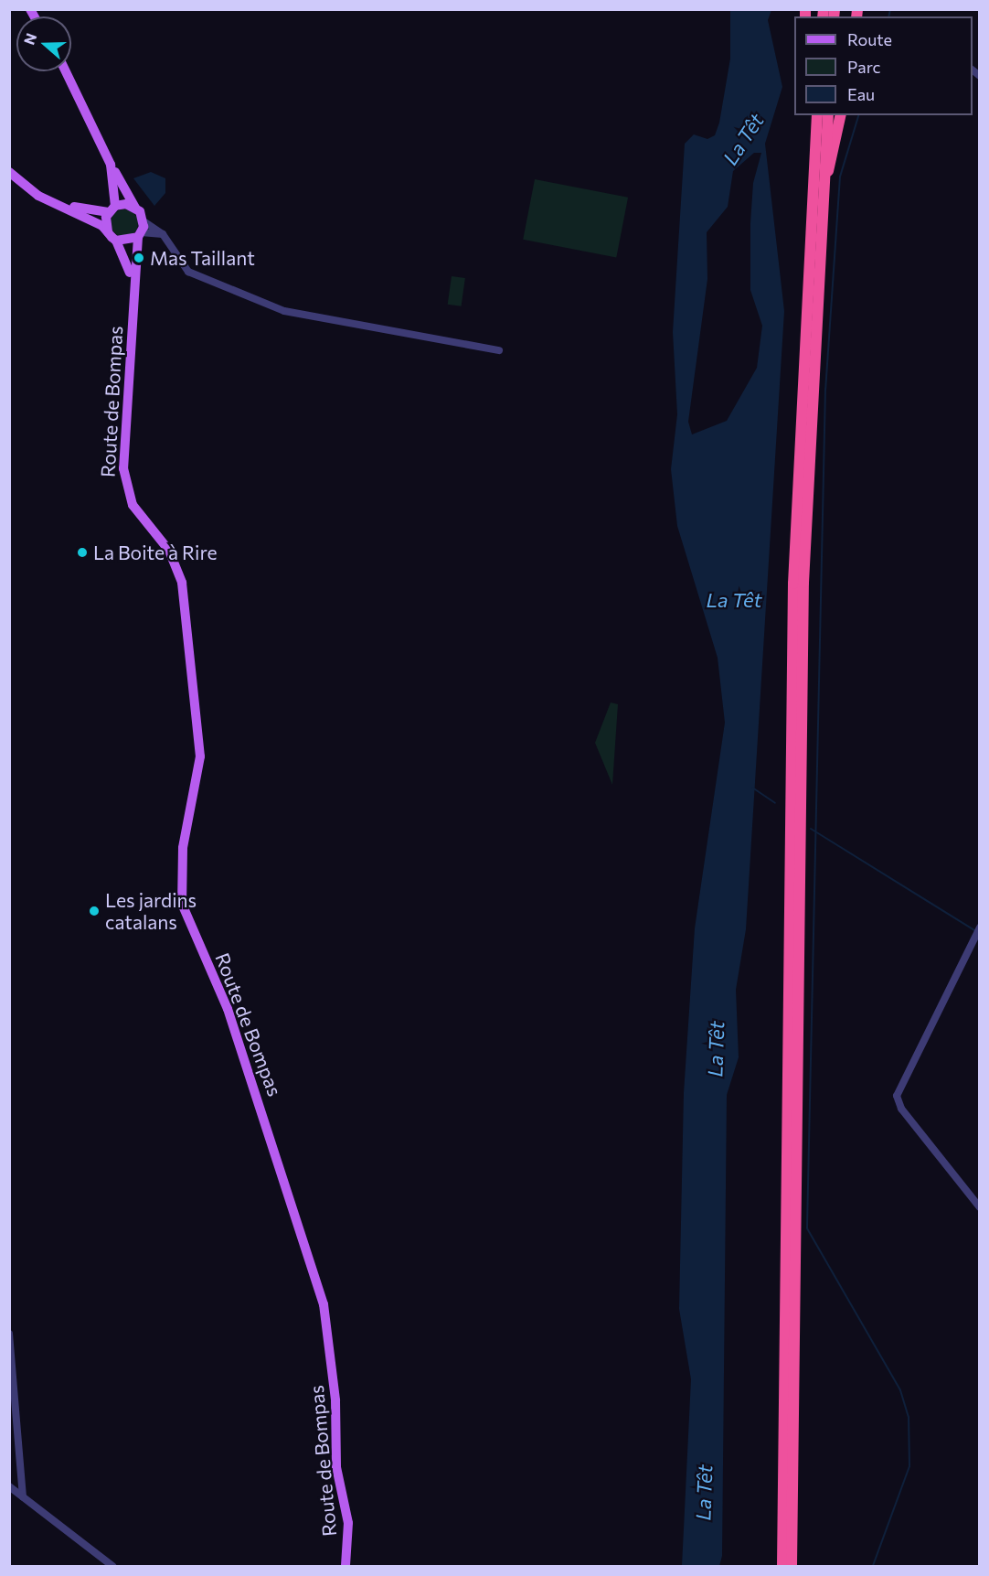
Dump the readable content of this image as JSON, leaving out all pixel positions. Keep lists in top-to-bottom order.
{
  "streets": {
    "main road": ["Route de Bompas"]
  },
  "water": ["La Têt"],
  "places": ["Mas Taillant", "La Boite à Rire", "Les jardins catalans"],
  "legend": ["Route", "Parc", "Eau"],
  "north": "left"
}
